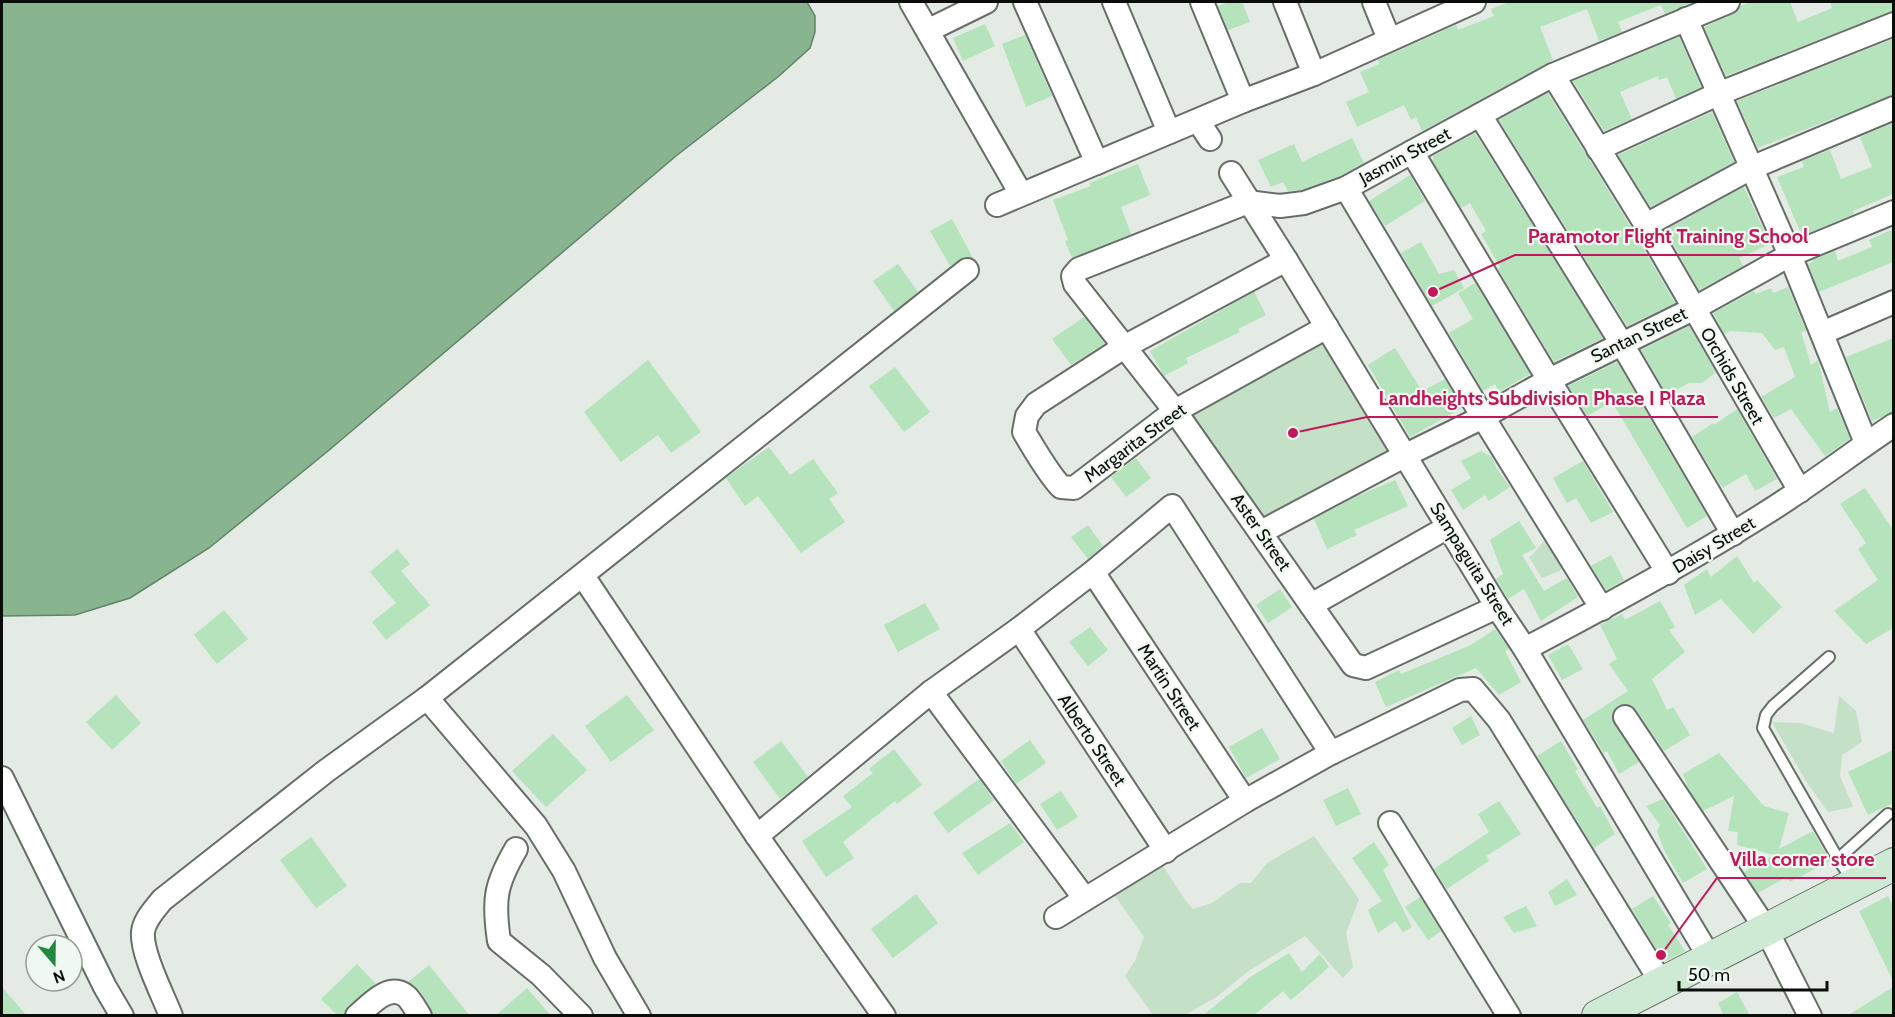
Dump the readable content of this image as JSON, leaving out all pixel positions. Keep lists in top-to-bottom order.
{
  "streets": {
    "street": [
      "Jasmin Street",
      "Santan Street",
      "Orchids Street",
      "Margarita Street",
      "Aster Street",
      "Daisy Street",
      "Sampaguita Street",
      "Martin Street",
      "Alberto Street"
    ]
  },
  "crossings": [
    ["Jasmin Street", "Orchids Street"],
    ["Jasmin Street", "Aster Street"],
    ["Jasmin Street", "Sampaguita Street"],
    ["Santan Street", "Orchids Street"],
    ["Santan Street", "Aster Street"],
    ["Santan Street", "Sampaguita Street"],
    ["Orchids Street", "Daisy Street"],
    ["Margarita Street", "Aster Street"],
    ["Margarita Street", "Sampaguita Street"],
    ["Aster Street", "Sampaguita Street"],
    ["Daisy Street", "Sampaguita Street"]
  ],
  "places": ["Paramotor Flight Training School", "Landheights Subdivision Phase I Plaza", "Villa corner store"],
  "scale_bar": "50 m",
  "north": "bottom"
}
